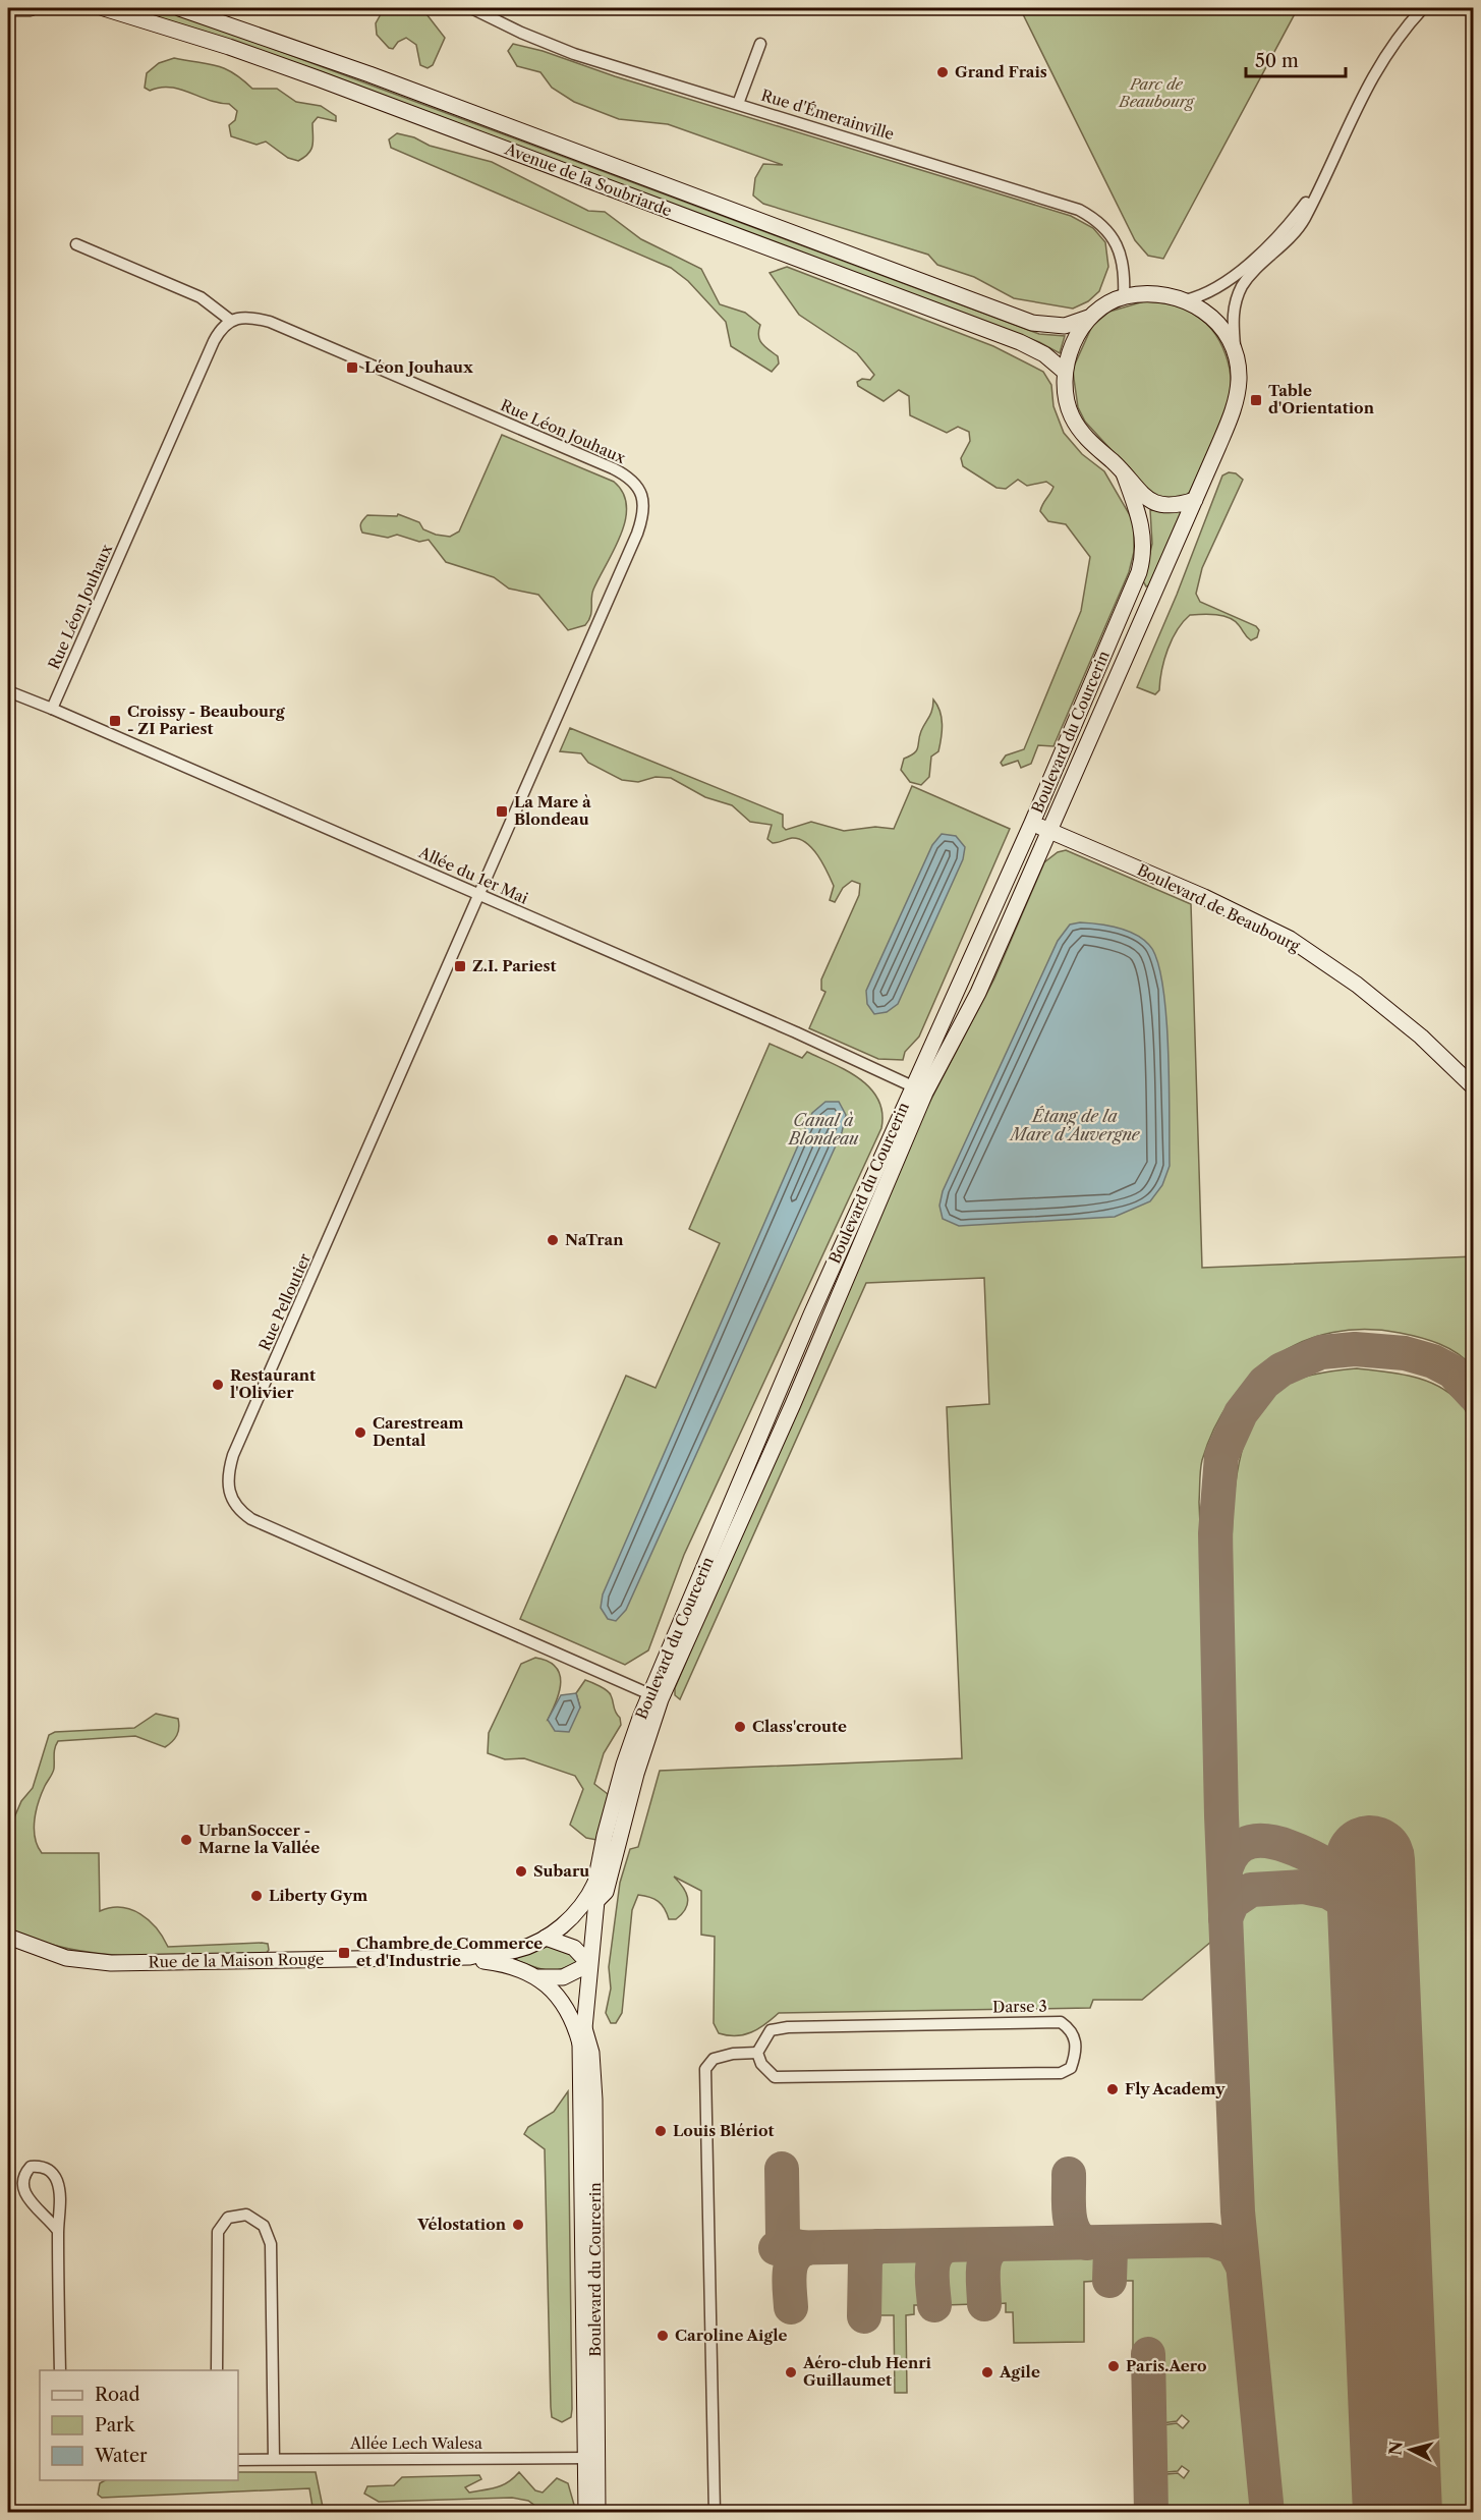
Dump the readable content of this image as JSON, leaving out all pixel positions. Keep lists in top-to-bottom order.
{
  "streets": {
    "main road": [
      "Avenue de la Soubriarde",
      "Boulevard du Courcerin",
      "Boulevard de Beaubourg",
      "Rue de la Maison Rouge"
    ],
    "street": [
      "Rue d'Émerainville",
      "Rue Léon Jouhaux",
      "Allée du 1er Mai",
      "Rue Pelloutier",
      "Darse 3",
      "Allée Lech Walesa"
    ]
  },
  "crossings": [
    ["Rue d'Émerainville", "Avenue de la Soubriarde"],
    ["Rue d'Émerainville", "Boulevard du Courcerin"],
    ["Avenue de la Soubriarde", "Boulevard du Courcerin"],
    ["Rue Léon Jouhaux", "Allée du 1er Mai"],
    ["Rue Léon Jouhaux", "Rue Pelloutier"],
    ["Boulevard du Courcerin", "Allée du 1er Mai"],
    ["Boulevard du Courcerin", "Boulevard de Beaubourg"],
    ["Boulevard du Courcerin", "Rue Pelloutier"],
    ["Boulevard du Courcerin", "Allée Lech Walesa"],
    ["Allée du 1er Mai", "Rue Pelloutier"]
  ],
  "water": ["Étang de la Mare d’Auvergne", "Canal à Blondeau"],
  "parks": ["Parc de Beaubourg"],
  "places": {
    "other": [
      "Grand Frais",
      "NaTran",
      "Restaurant l'Olivier",
      "Carestream Dental",
      "Class'croute",
      "UrbanSoccer - Marne la Vallée",
      "Subaru",
      "Liberty Gym",
      "Fly Academy",
      "Louis Blériot",
      "Vélostation",
      "Caroline Aigle",
      "Paris.Aero",
      "Aéro-club Henri Guillaumet",
      "Agile"
    ],
    "transit": [
      "Léon Jouhaux",
      "Table d'Orientation",
      "Croissy - Beaubourg - ZI Pariest",
      "La Mare à Blondeau",
      "Z.I. Pariest",
      "Chambre de Commerce et d'Industrie"
    ]
  },
  "legend": ["Road", "Park", "Water"],
  "scale_bar": "50 m",
  "north": "left"
}
